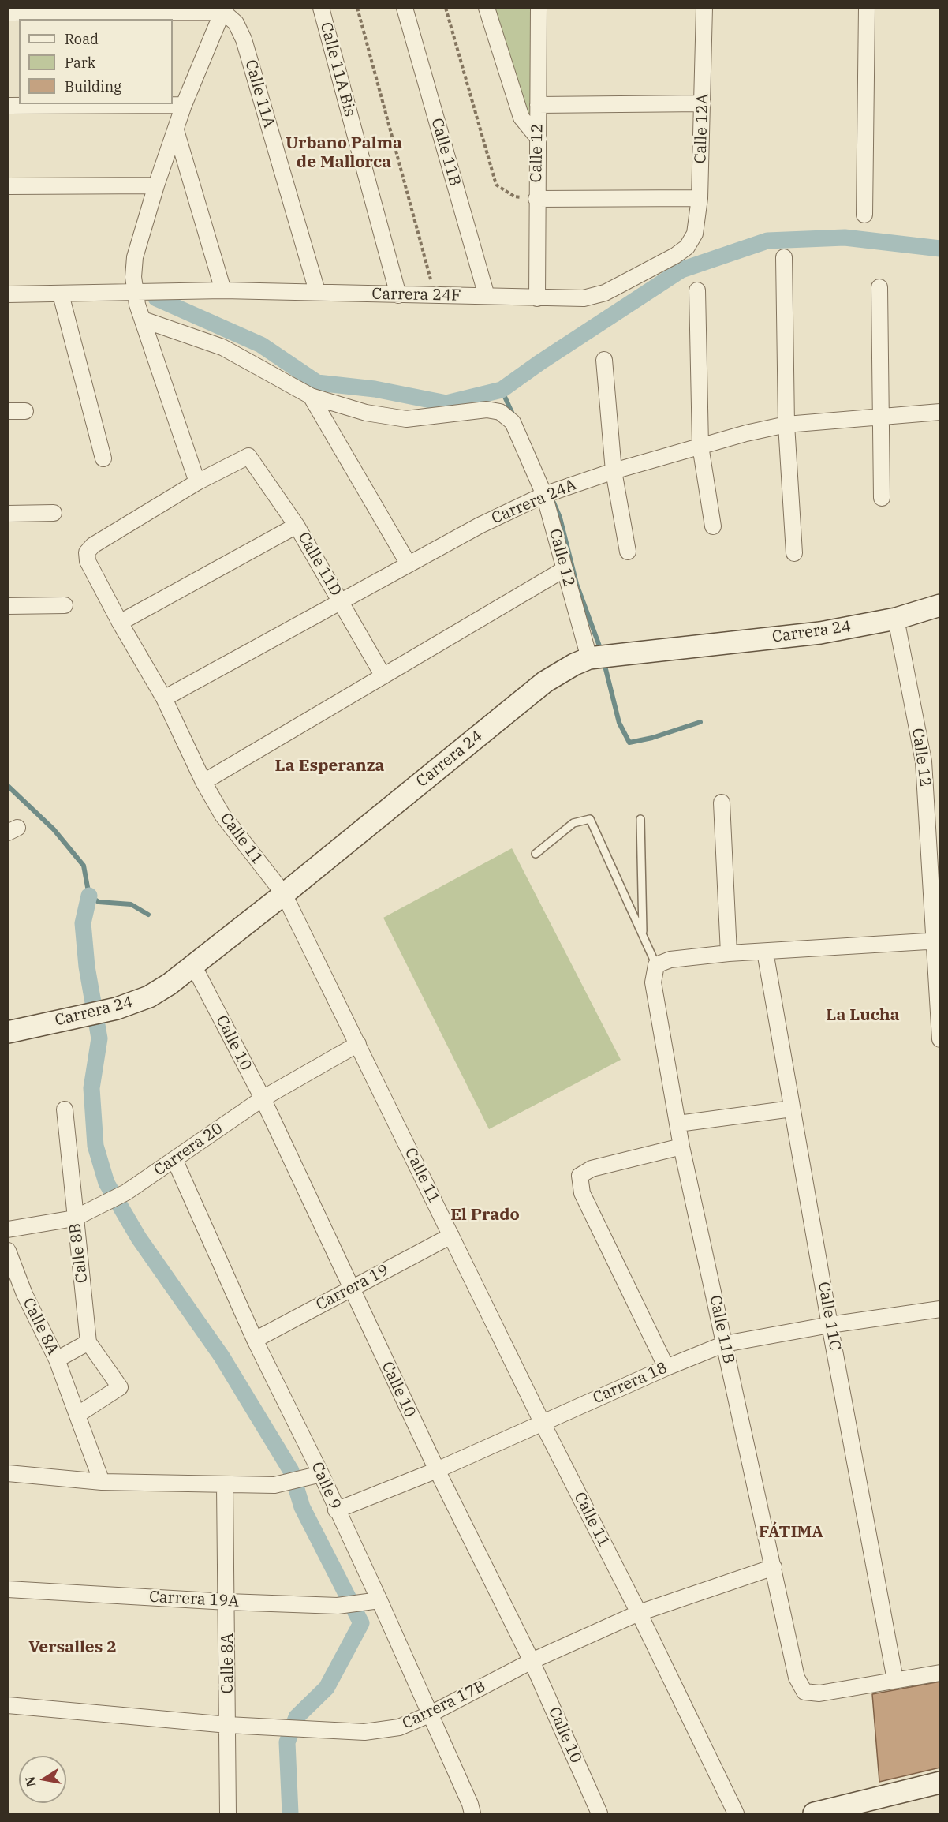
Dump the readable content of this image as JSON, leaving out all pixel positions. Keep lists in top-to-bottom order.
{
  "streets": {
    "street": [
      "Calle 11A Bis",
      "Calle 11A",
      "Calle 12A",
      "Calle 11B",
      "Calle 12",
      "Carrera 24F",
      "Carrera 24A",
      "Calle 11D",
      "Carrera 24",
      "Calle 11",
      "Calle 10",
      "Carrera 20",
      "Calle 8B",
      "Carrera 19",
      "Calle 11C",
      "Calle 8A",
      "Carrera 18",
      "Calle 9",
      "Carrera 19A",
      "Carrera 17B"
    ]
  },
  "crossings": [
    ["Calle 11A Bis", "Carrera 24F"],
    ["Calle 11A", "Carrera 24F"],
    ["Calle 12A", "Carrera 24F"],
    ["Calle 11B", "Carrera 24F"],
    ["Calle 11B", "Calle 11C"],
    ["Calle 11B", "Carrera 18"],
    ["Calle 11B", "Carrera 17B"],
    ["Calle 12", "Carrera 24F"],
    ["Calle 12", "Carrera 24A"],
    ["Calle 12", "Carrera 24"],
    ["Carrera 24A", "Calle 11D"],
    ["Carrera 24A", "Calle 11"],
    ["Calle 11D", "Calle 11"],
    ["Carrera 24", "Calle 11"],
    ["Carrera 24", "Calle 10"],
    ["Calle 11", "Carrera 20"],
    ["Calle 11", "Carrera 19"],
    ["Calle 11", "Carrera 18"],
    ["Calle 11", "Carrera 17B"],
    ["Calle 10", "Carrera 20"],
    ["Calle 10", "Carrera 19"],
    ["Calle 10", "Carrera 18"],
    ["Calle 10", "Carrera 17B"],
    ["Carrera 20", "Calle 8B"],
    ["Carrera 20", "Calle 9"],
    ["Calle 8B", "Calle 8A"],
    ["Carrera 19", "Calle 9"],
    ["Calle 11C", "Carrera 18"],
    ["Calle 8A", "Carrera 19A"],
    ["Calle 8A", "Carrera 17B"],
    ["Carrera 18", "Calle 9"],
    ["Calle 9", "Carrera 19A"],
    ["Calle 9", "Carrera 17B"]
  ],
  "districts": [
    "Urbano Palma de Mallorca",
    "La Esperanza",
    "La Lucha",
    "El Prado",
    "FÁTIMA",
    "Versalles 2"
  ],
  "legend": ["Road", "Park", "Building"],
  "north": "left"
}
